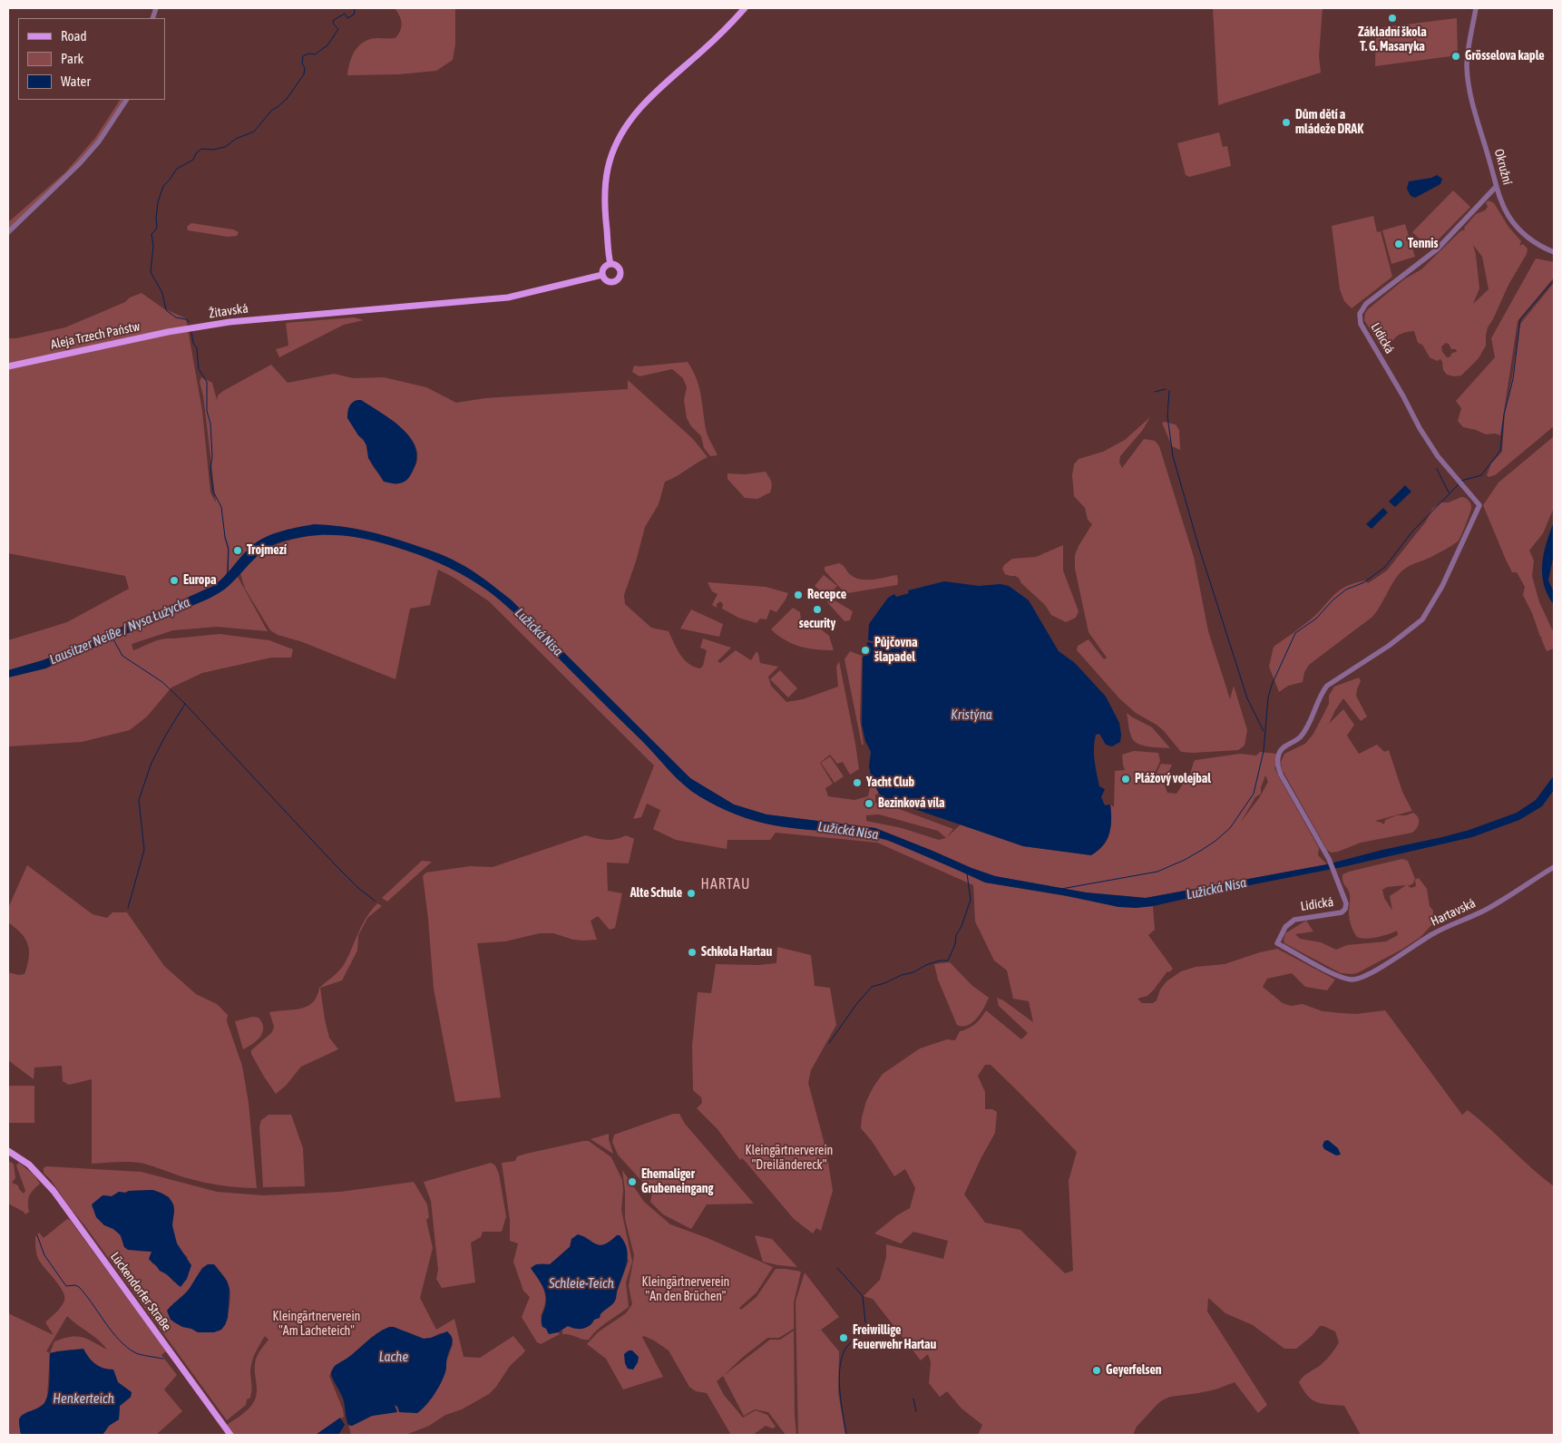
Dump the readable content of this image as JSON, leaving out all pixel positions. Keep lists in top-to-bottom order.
{
  "streets": {
    "main road": ["Žitavská", "Aleja Trzech Państw", "Lückendorfer Straße"],
    "street": ["Okružní", "Lidická", "Hartavská"]
  },
  "crossings": [
    ["Okružní", "Lidická"],
    ["Žitavská", "Aleja Trzech Państw"],
    ["Lidická", "Hartavská"]
  ],
  "districts": ["HARTAU"],
  "water": [
    "Lausitzer Neiße / Nysa Łużycka",
    "Lužická Nisa",
    "Kristýna",
    "Schleie-Teich",
    "Lache",
    "Henkerteich"
  ],
  "parks": ["Kleingärtnerverein \"Dreiländereck\"", "Kleingärtnerverein \"An den Brüchen\"", "Kleingärtnerverein \"Am Lacheteich\""],
  "places": [
    "Základní škola T. G. Masaryka",
    "Grösselova kaple",
    "Dům dětí a mládeže DRAK",
    "Tennis",
    "Trojmezí",
    "Europa",
    "Recepce",
    "security",
    "Půjčovna šlapadel",
    "Plážový volejbal",
    "Yacht Club",
    "Bezinková víla",
    "Alte Schule",
    "Schkola Hartau",
    "Ehemaliger Grubeneingang",
    "Freiwillige Feuerwehr Hartau",
    "Geyerfelsen"
  ],
  "legend": ["Road", "Park", "Water"]
}
